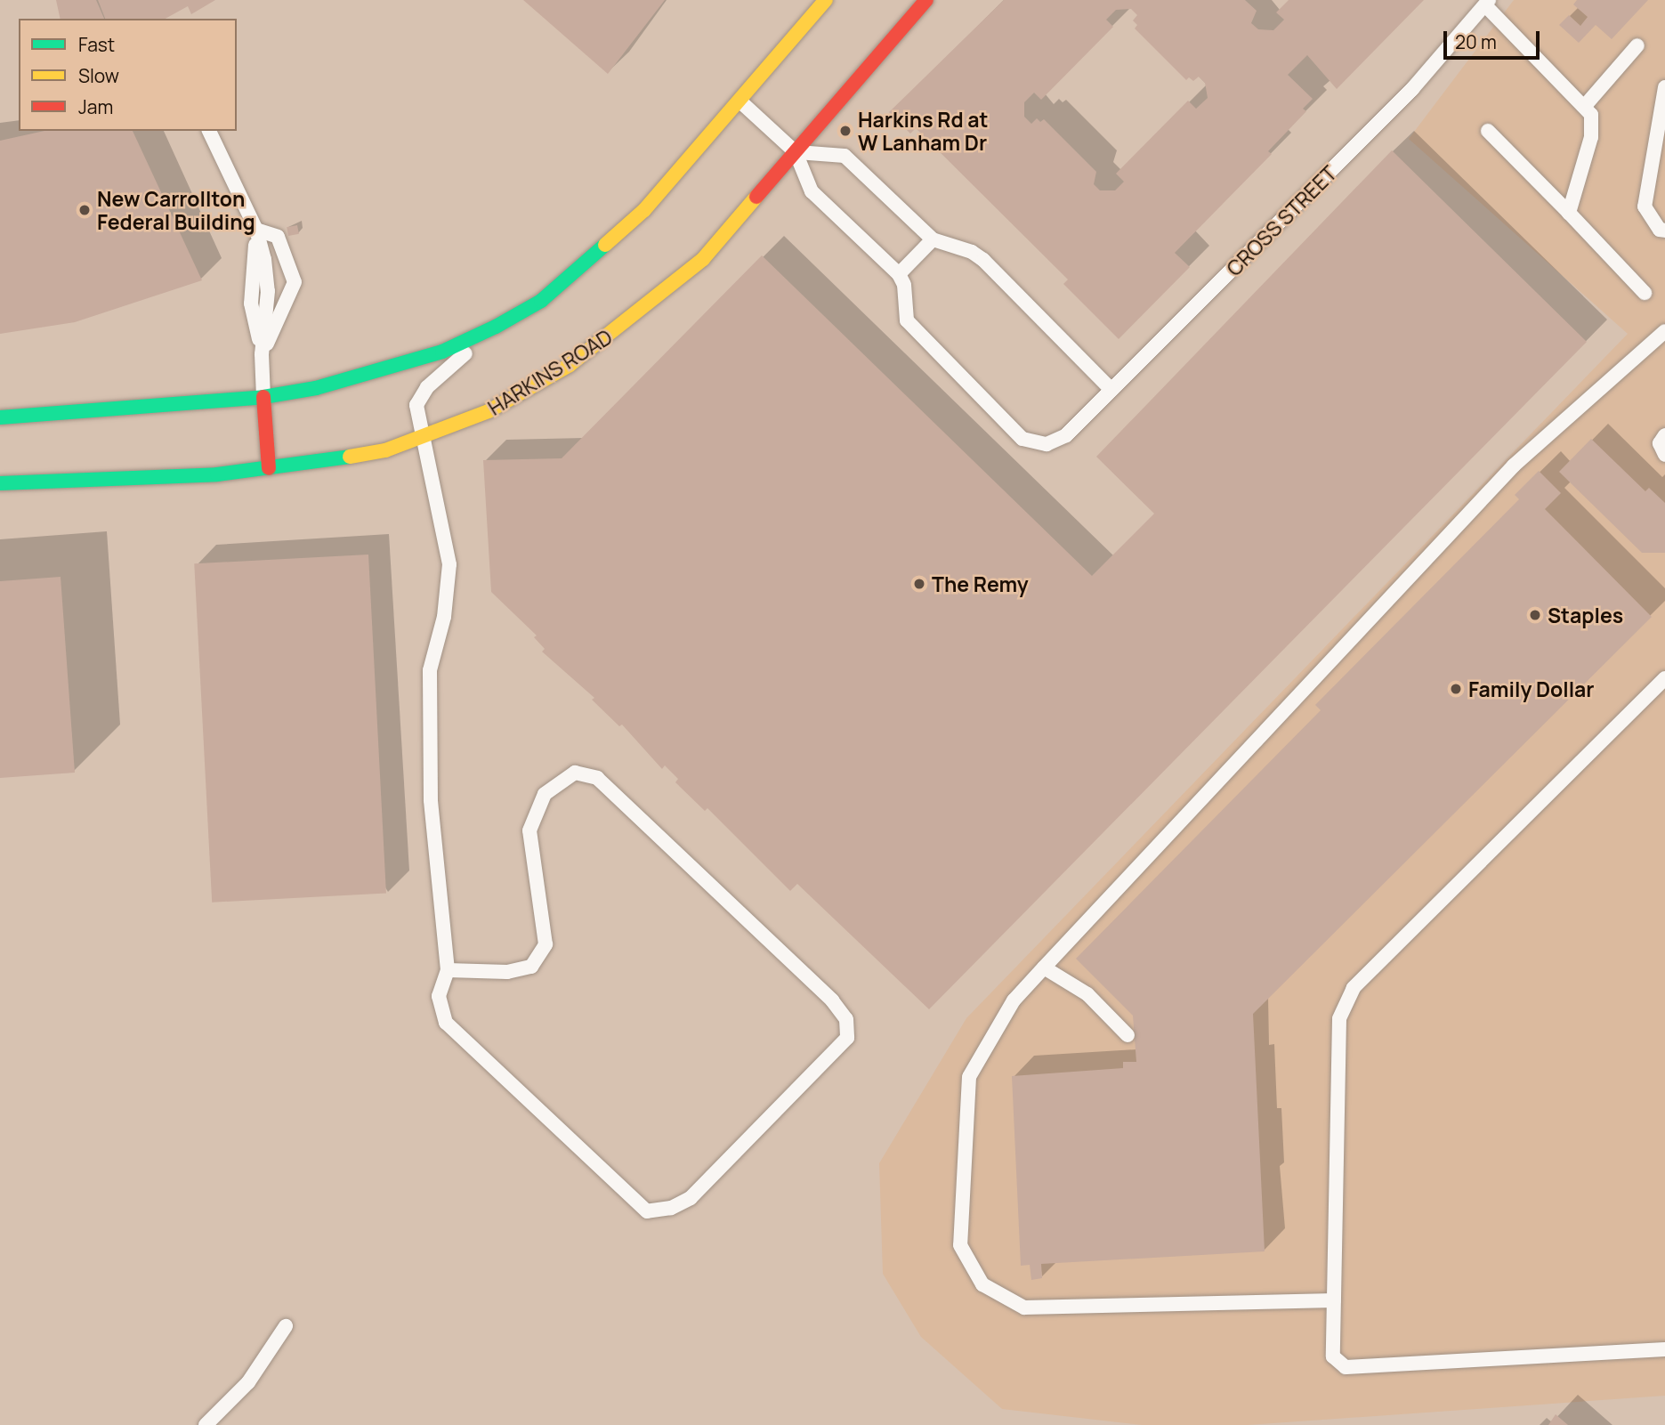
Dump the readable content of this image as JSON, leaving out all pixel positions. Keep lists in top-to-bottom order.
{
  "streets": {
    "street": ["HARKINS ROAD"],
    "lane": ["CROSS STREET"]
  },
  "places": [
    "Harkins Rd at W Lanham Dr",
    "New Carrollton Federal Building",
    "The Remy",
    "Staples",
    "Family Dollar"
  ],
  "legend": ["Fast", "Slow", "Jam"],
  "scale_bar": "20 m"
}
